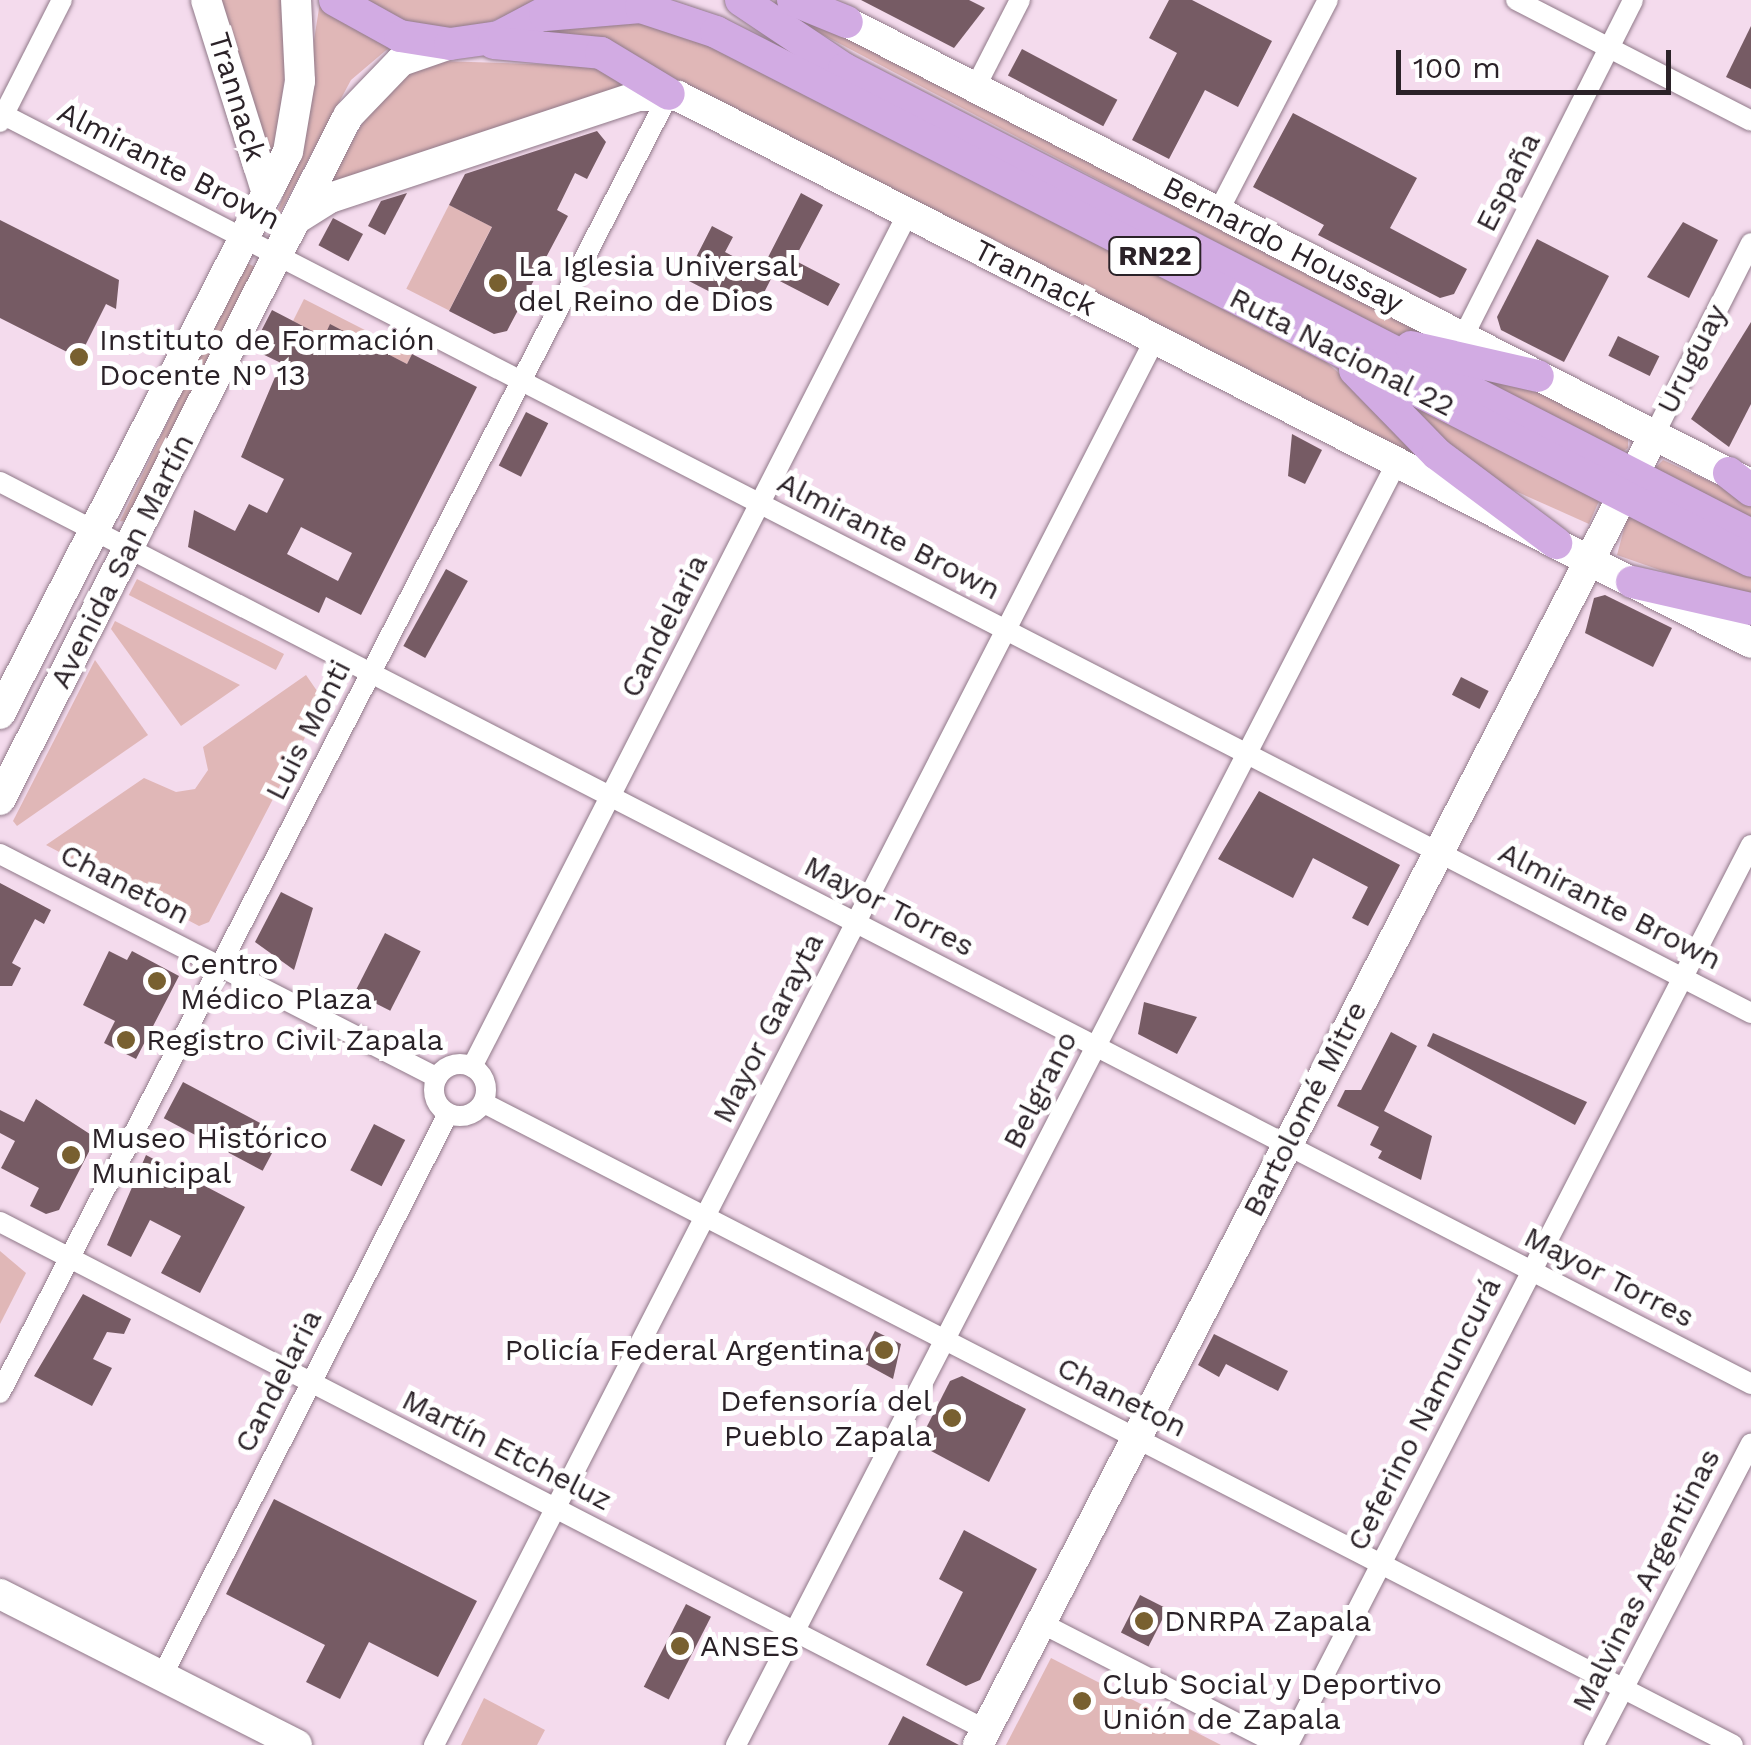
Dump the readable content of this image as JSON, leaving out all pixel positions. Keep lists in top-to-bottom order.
{
  "streets": {
    "main road": [
      "Trannack",
      "Bernardo Houssay",
      "RN22",
      "Ruta Nacional 22",
      "Uruguay",
      "Avenida San Martín",
      "Bartolomé Mitre"
    ],
    "street": [
      "Almirante Brown",
      "España",
      "Candelaria",
      "Luis Monti",
      "Chaneton",
      "Mayor Torres",
      "Mayor Garayta",
      "Belgrano",
      "Ceferino Namuncurá",
      "Martín Etcheluz",
      "Malvinas Argentinas"
    ]
  },
  "crossings": [
    ["Trannack", "Avenida San Martín"],
    ["Trannack", "Candelaria"],
    ["Trannack", "Luis Monti"],
    ["Trannack", "Mayor Garayta"],
    ["Trannack", "Belgrano"],
    ["Trannack", "Bartolomé Mitre"],
    ["Almirante Brown", "Avenida San Martín"],
    ["Almirante Brown", "Candelaria"],
    ["Almirante Brown", "Luis Monti"],
    ["Almirante Brown", "Mayor Garayta"],
    ["Almirante Brown", "Belgrano"],
    ["Almirante Brown", "Bartolomé Mitre"],
    ["Almirante Brown", "Ceferino Namuncurá"],
    ["España", "Bernardo Houssay"],
    ["Bernardo Houssay", "Uruguay"],
    ["RN22", "Ruta Nacional 22"],
    ["RN22", "Avenida San Martín"],
    ["Ruta Nacional 22", "Uruguay"],
    ["Ruta Nacional 22", "Bartolomé Mitre"],
    ["Uruguay", "Bartolomé Mitre"],
    ["Avenida San Martín", "Mayor Torres"],
    ["Candelaria", "Chaneton"],
    ["Candelaria", "Mayor Torres"],
    ["Candelaria", "Martín Etcheluz"],
    ["Luis Monti", "Chaneton"],
    ["Luis Monti", "Mayor Torres"],
    ["Luis Monti", "Martín Etcheluz"],
    ["Chaneton", "Mayor Garayta"],
    ["Chaneton", "Belgrano"],
    ["Chaneton", "Bartolomé Mitre"],
    ["Chaneton", "Ceferino Namuncurá"],
    ["Chaneton", "Malvinas Argentinas"],
    ["Mayor Torres", "Mayor Garayta"],
    ["Mayor Torres", "Belgrano"],
    ["Mayor Torres", "Bartolomé Mitre"],
    ["Mayor Torres", "Ceferino Namuncurá"],
    ["Mayor Garayta", "Martín Etcheluz"],
    ["Belgrano", "Martín Etcheluz"],
    ["Bartolomé Mitre", "Martín Etcheluz"]
  ],
  "places": [
    "La Iglesia Universal del Reino de Dios",
    "Instituto de Formación Docente N° 13",
    "Centro Médico Plaza",
    "Registro Civil Zapala",
    "Museo Histórico Municipal",
    "Policía Federal Argentina",
    "Defensoría del Pueblo Zapala",
    "DNRPA Zapala",
    "ANSES",
    "Club Social y Deportivo Unión de Zapala"
  ],
  "scale_bar": "100 m"
}
